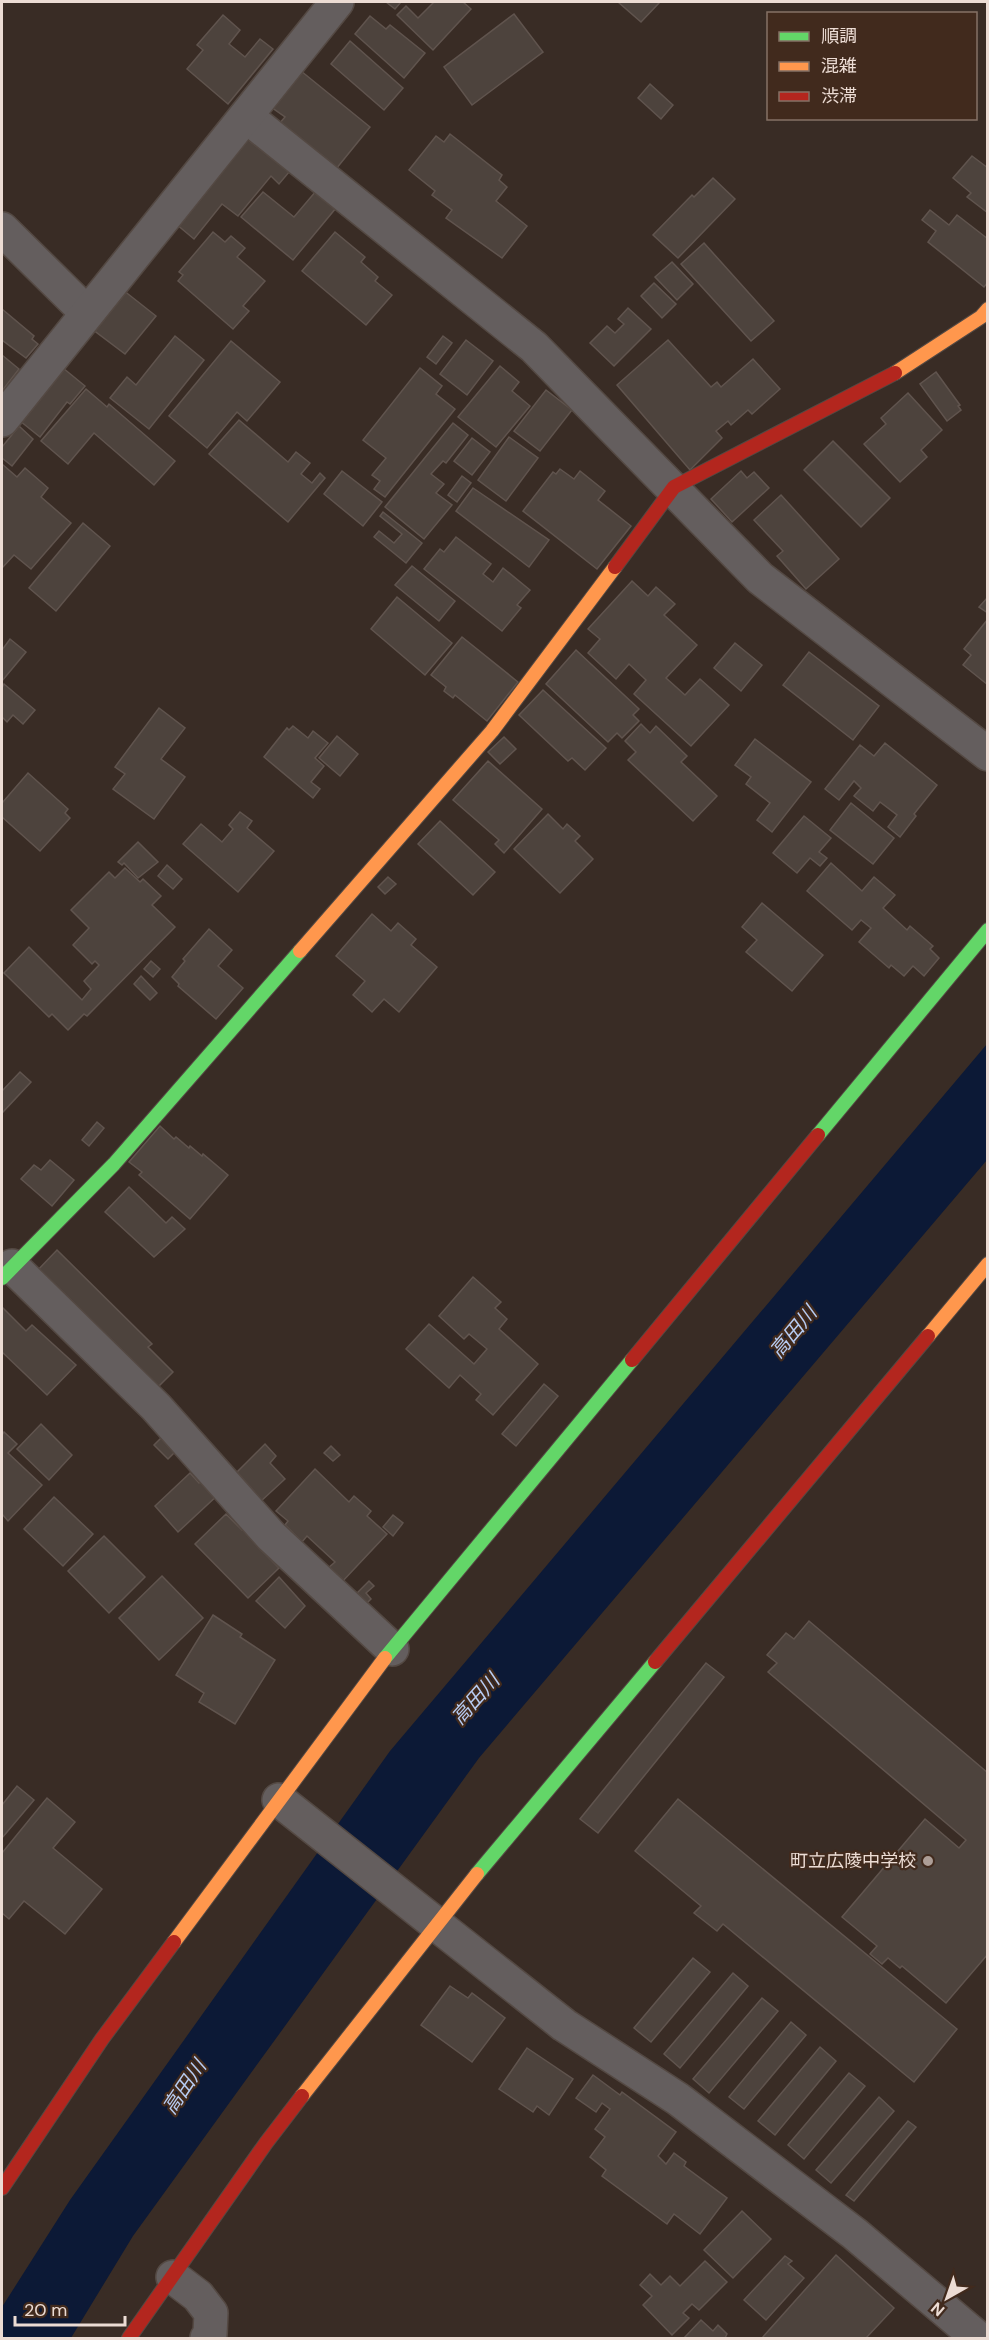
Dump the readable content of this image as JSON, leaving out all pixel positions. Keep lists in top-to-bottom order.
{
  "water": ["高田川"],
  "places": ["町立広陵中学校"],
  "legend": ["順調", "混雑", "渋滞"],
  "scale_bar": "20 m",
  "north": "bottom left"
}
